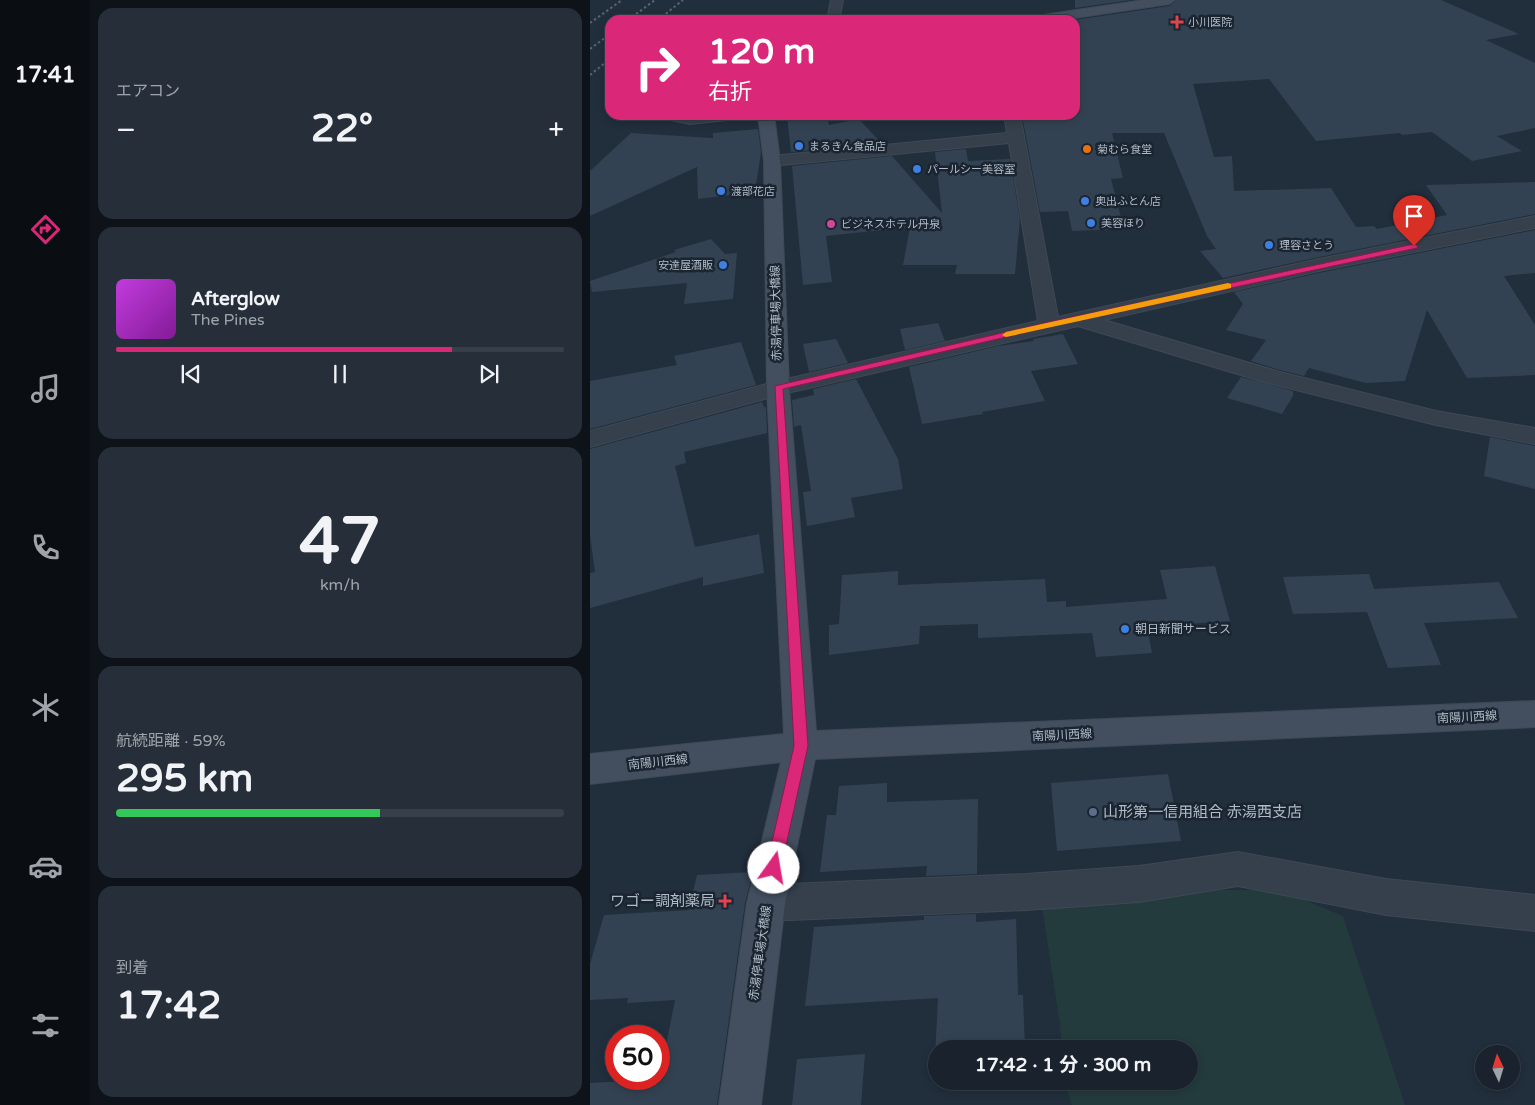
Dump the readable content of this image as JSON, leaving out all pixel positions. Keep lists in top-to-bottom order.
{
  "streets": {
    "main road": ["赤湯停車場大橋線", "南陽川西線"]
  },
  "crossings": [
    ["赤湯停車場大橋線", "南陽川西線"]
  ],
  "places": {
    "health": ["小川医院", "ワゴー調剤薬局"],
    "other": [
      "まるきん食品店",
      "菊むら食堂",
      "パールシー美容室",
      "渡部花店",
      "奥出ふとん店",
      "美容ほり",
      "ビジネスホテル丹泉",
      "理容さとう",
      "安達屋酒販",
      "朝日新聞サービス",
      "山形第一信用組合 赤湯西支店"
    ]
  },
  "north": "top",
  "page": {
    "tabs": "17:41",
    "tile": [
      "エアコン",
      ["47", "km/h"],
      ["航続距離 · 59%", "295 km"],
      ["到着", "17:42"]
    ],
    "turn": ["120 m", "右折"],
    "heat": ["−", "22°", "+"],
    "song": ["Afterglow", "The Pines"],
    "limit": "50",
    "trip": "17:42 · 1 分 · 300 m"
  }
}
